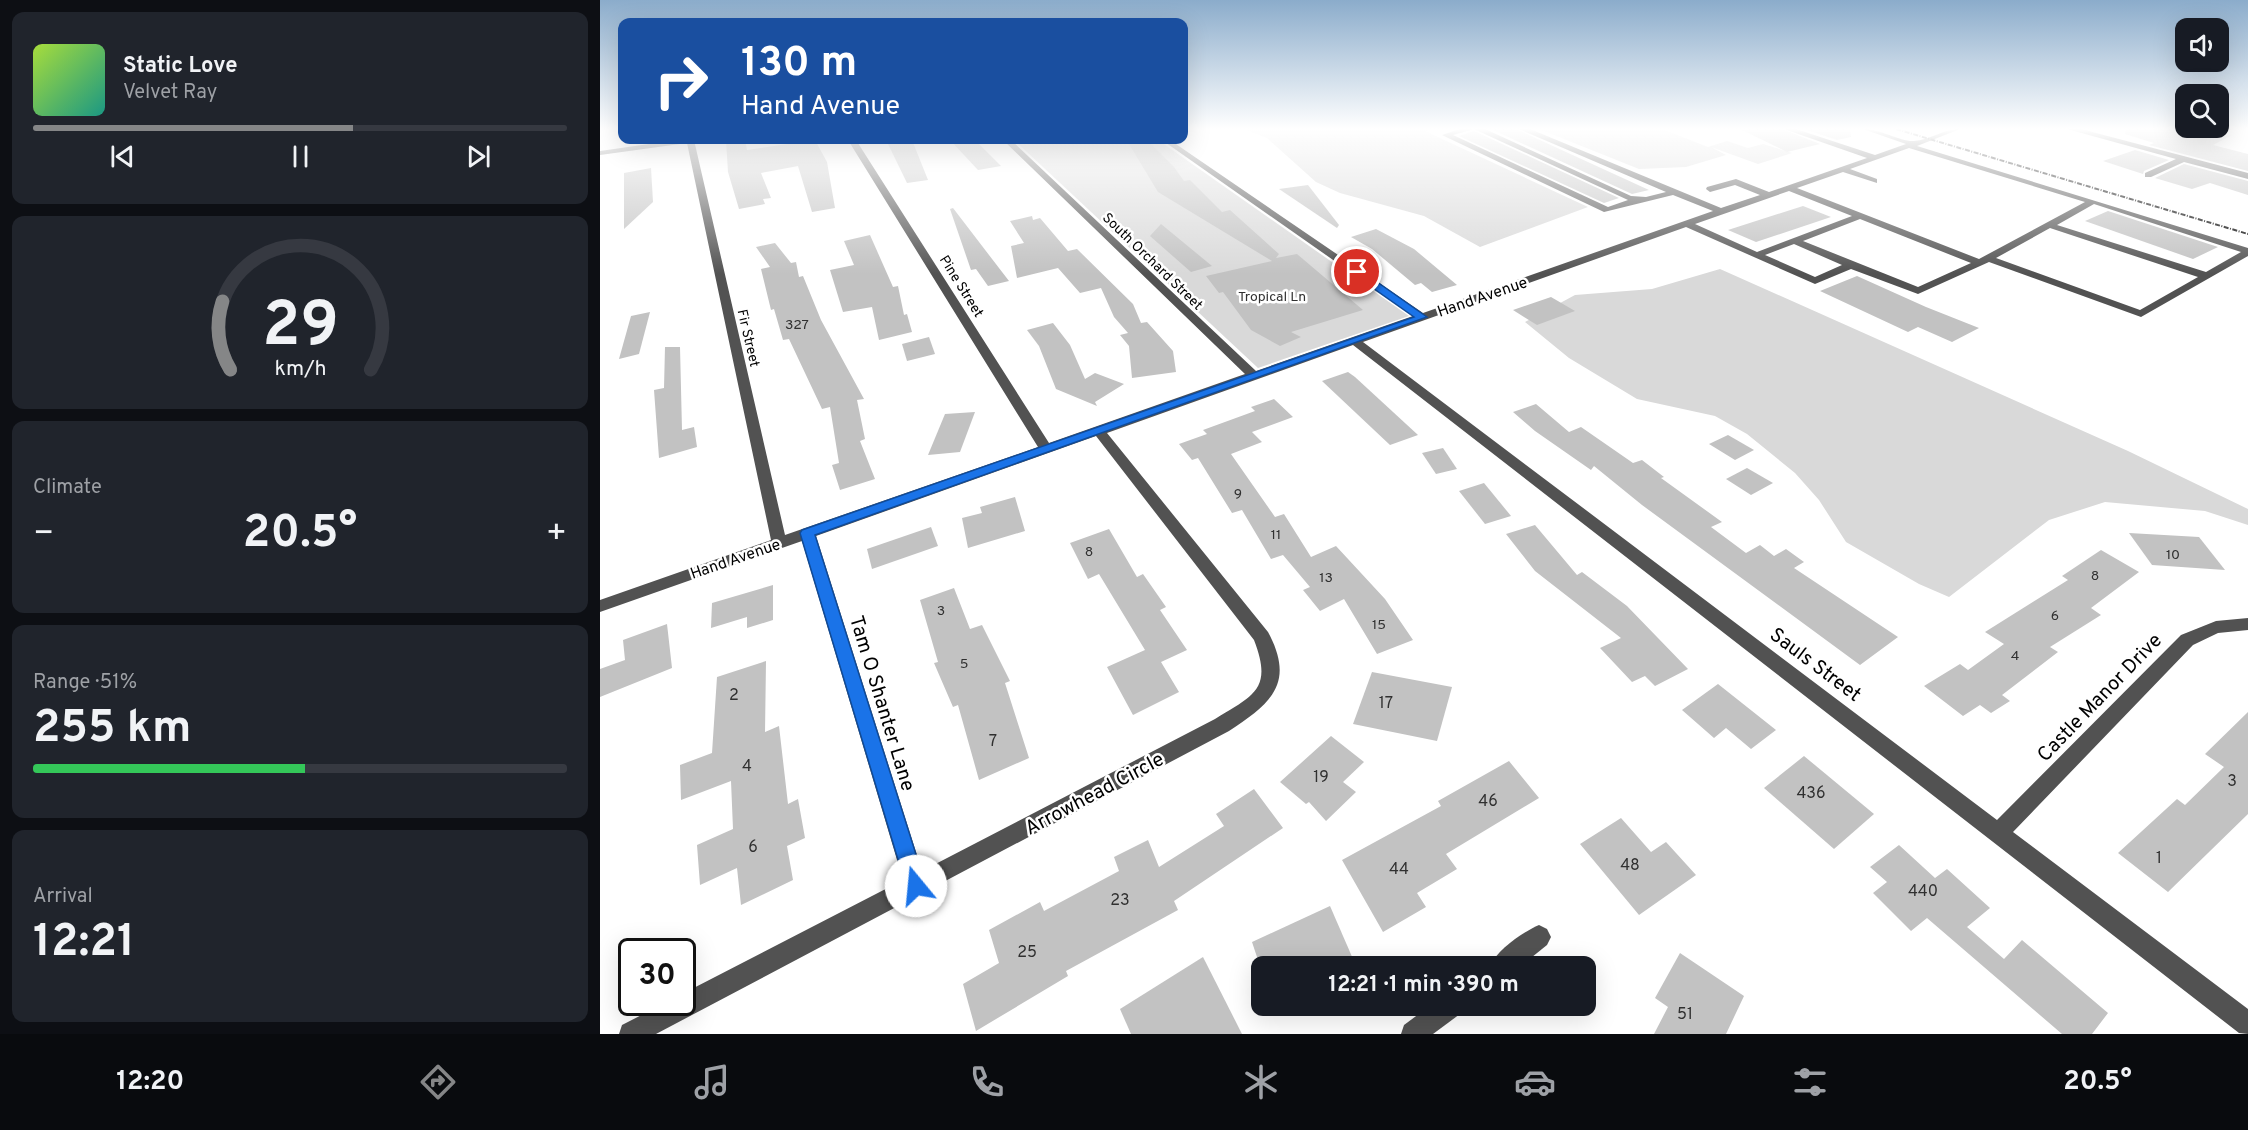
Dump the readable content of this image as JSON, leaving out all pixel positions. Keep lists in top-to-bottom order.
{
  "streets": {
    "street": [
      "South Orchard Street",
      "Pine Street",
      "Hand Avenue",
      "Fir Street",
      "Sauls Street",
      "Castle Manor Drive",
      "Tam O Shanter Lane",
      "Arrowhead Circle"
    ]
  },
  "crossings": [
    ["South Orchard Street", "Hand Avenue"],
    ["Pine Street", "Hand Avenue"],
    ["Hand Avenue", "Fir Street"],
    ["Hand Avenue", "Sauls Street"],
    ["Hand Avenue", "Tam O Shanter Lane"],
    ["Hand Avenue", "Arrowhead Circle"],
    ["Sauls Street", "Castle Manor Drive"],
    ["Tam O Shanter Lane", "Arrowhead Circle"]
  ],
  "parks": ["Tropical Ln"],
  "house_numbers": [
    "327",
    "9",
    "11",
    "8",
    "10",
    "8",
    "13",
    "3",
    "6",
    "15",
    "4",
    "5",
    "2",
    "17",
    "7",
    "4",
    "19",
    "3",
    "436",
    "46",
    "6",
    "1",
    "48",
    "44",
    "440",
    "23",
    "25",
    "51"
  ],
  "page": {
    "turn": ["130 m", "Hand Avenue"],
    "song": ["Static Love", "Velvet Ray"],
    "tile": [
      "Climate",
      ["Range · 51%", "255 km"],
      ["Arrival", "12:21"]
    ],
    "heat": ["−", "20.5°", "+"],
    "limit": "30",
    "trip": "12:21 · 1 min · 390 m",
    "tabs": ["12:20", "20.5°"],
    "gauge": ["29", "km/h"]
  }
}
